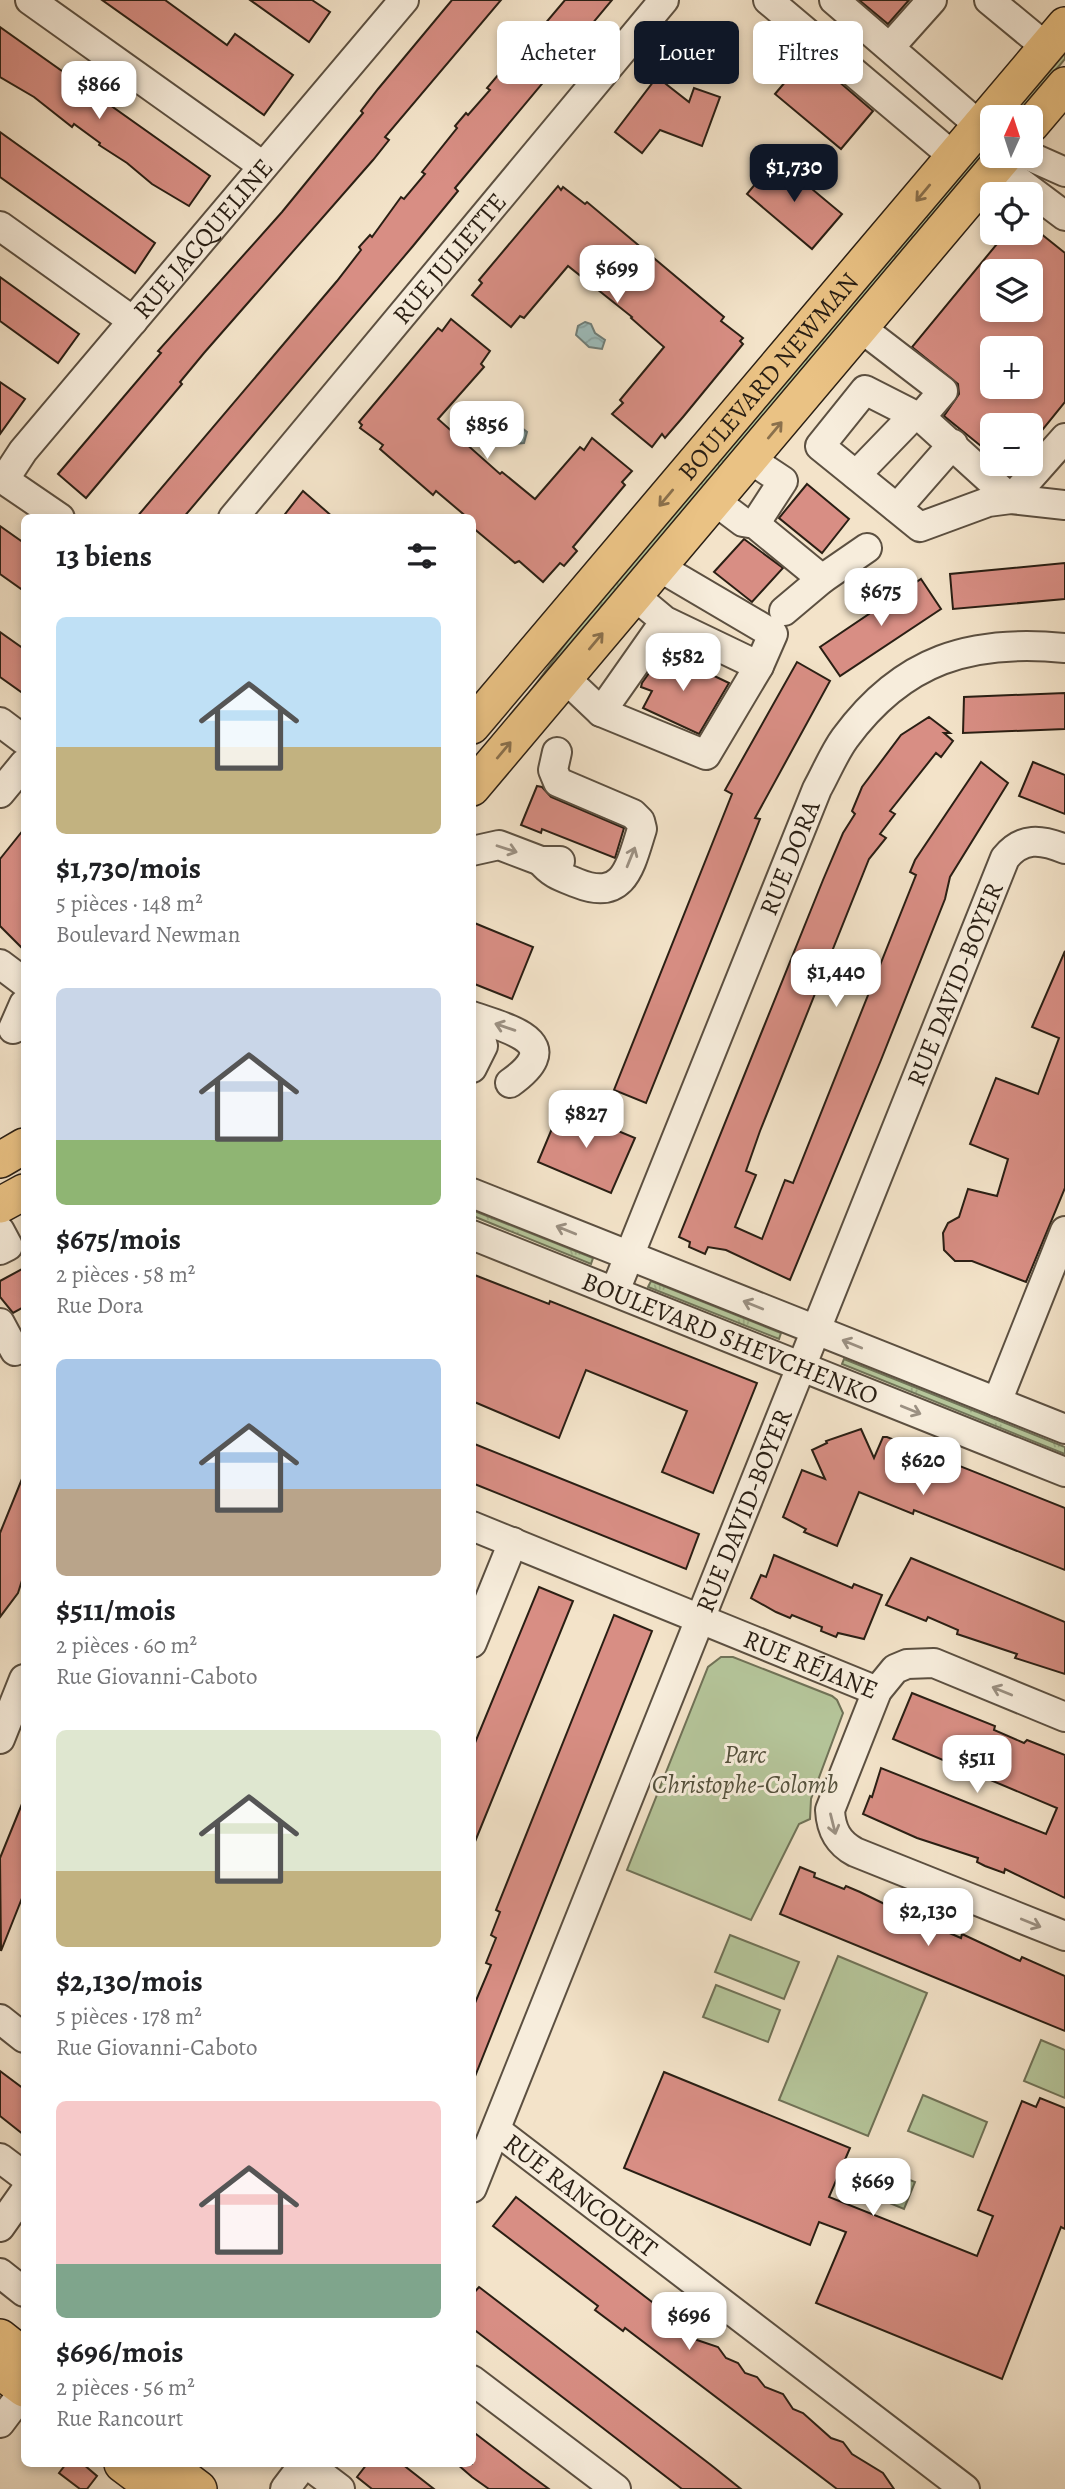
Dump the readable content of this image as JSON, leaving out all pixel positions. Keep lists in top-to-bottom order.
{
  "streets": {
    "main road": ["BOULEVARD NEWMAN"],
    "street": [
      "RUE JACQUELINE",
      "RUE JULIETTE",
      "RUE DORA",
      "RUE DAVID-BOYER",
      "BOULEVARD SHEVCHENKO",
      "RUE RÉJANE",
      "RUE RANCOURT"
    ]
  },
  "crossings": [
    ["RUE DORA", "BOULEVARD SHEVCHENKO"],
    ["RUE DAVID-BOYER", "BOULEVARD SHEVCHENKO"],
    ["RUE DAVID-BOYER", "RUE RÉJANE"],
    ["RUE DAVID-BOYER", "RUE RANCOURT"]
  ],
  "parks": ["Parc Christophe-Colomb"],
  "north": "top",
  "page": {
    "chip": ["Acheter", "Louer", "Filtres"],
    "price": [
      "$866",
      "$1,730",
      "$699",
      "$856",
      "$675",
      "$582",
      "$1,440",
      "$827",
      "$620",
      "$511",
      "$2,130",
      "$669",
      "$696"
    ],
    "map_buttons": ["+", "−"],
    "heading": "13 biens",
    "list": [
      {
        "name": "$1,730/mois",
        "note": "5 pièces · 148 m² · Boulevard Newman"
      },
      {
        "name": "$675/mois",
        "note": "2 pièces · 58 m² · Rue Dora"
      },
      {
        "name": "$511/mois",
        "note": "2 pièces · 60 m² · Rue Giovanni-Caboto"
      },
      {
        "name": "$2,130/mois",
        "note": "5 pièces · 178 m² · Rue Giovanni-Caboto"
      },
      {
        "name": "$696/mois",
        "note": "2 pièces · 56 m² · Rue Rancourt"
      }
    ]
  }
}
